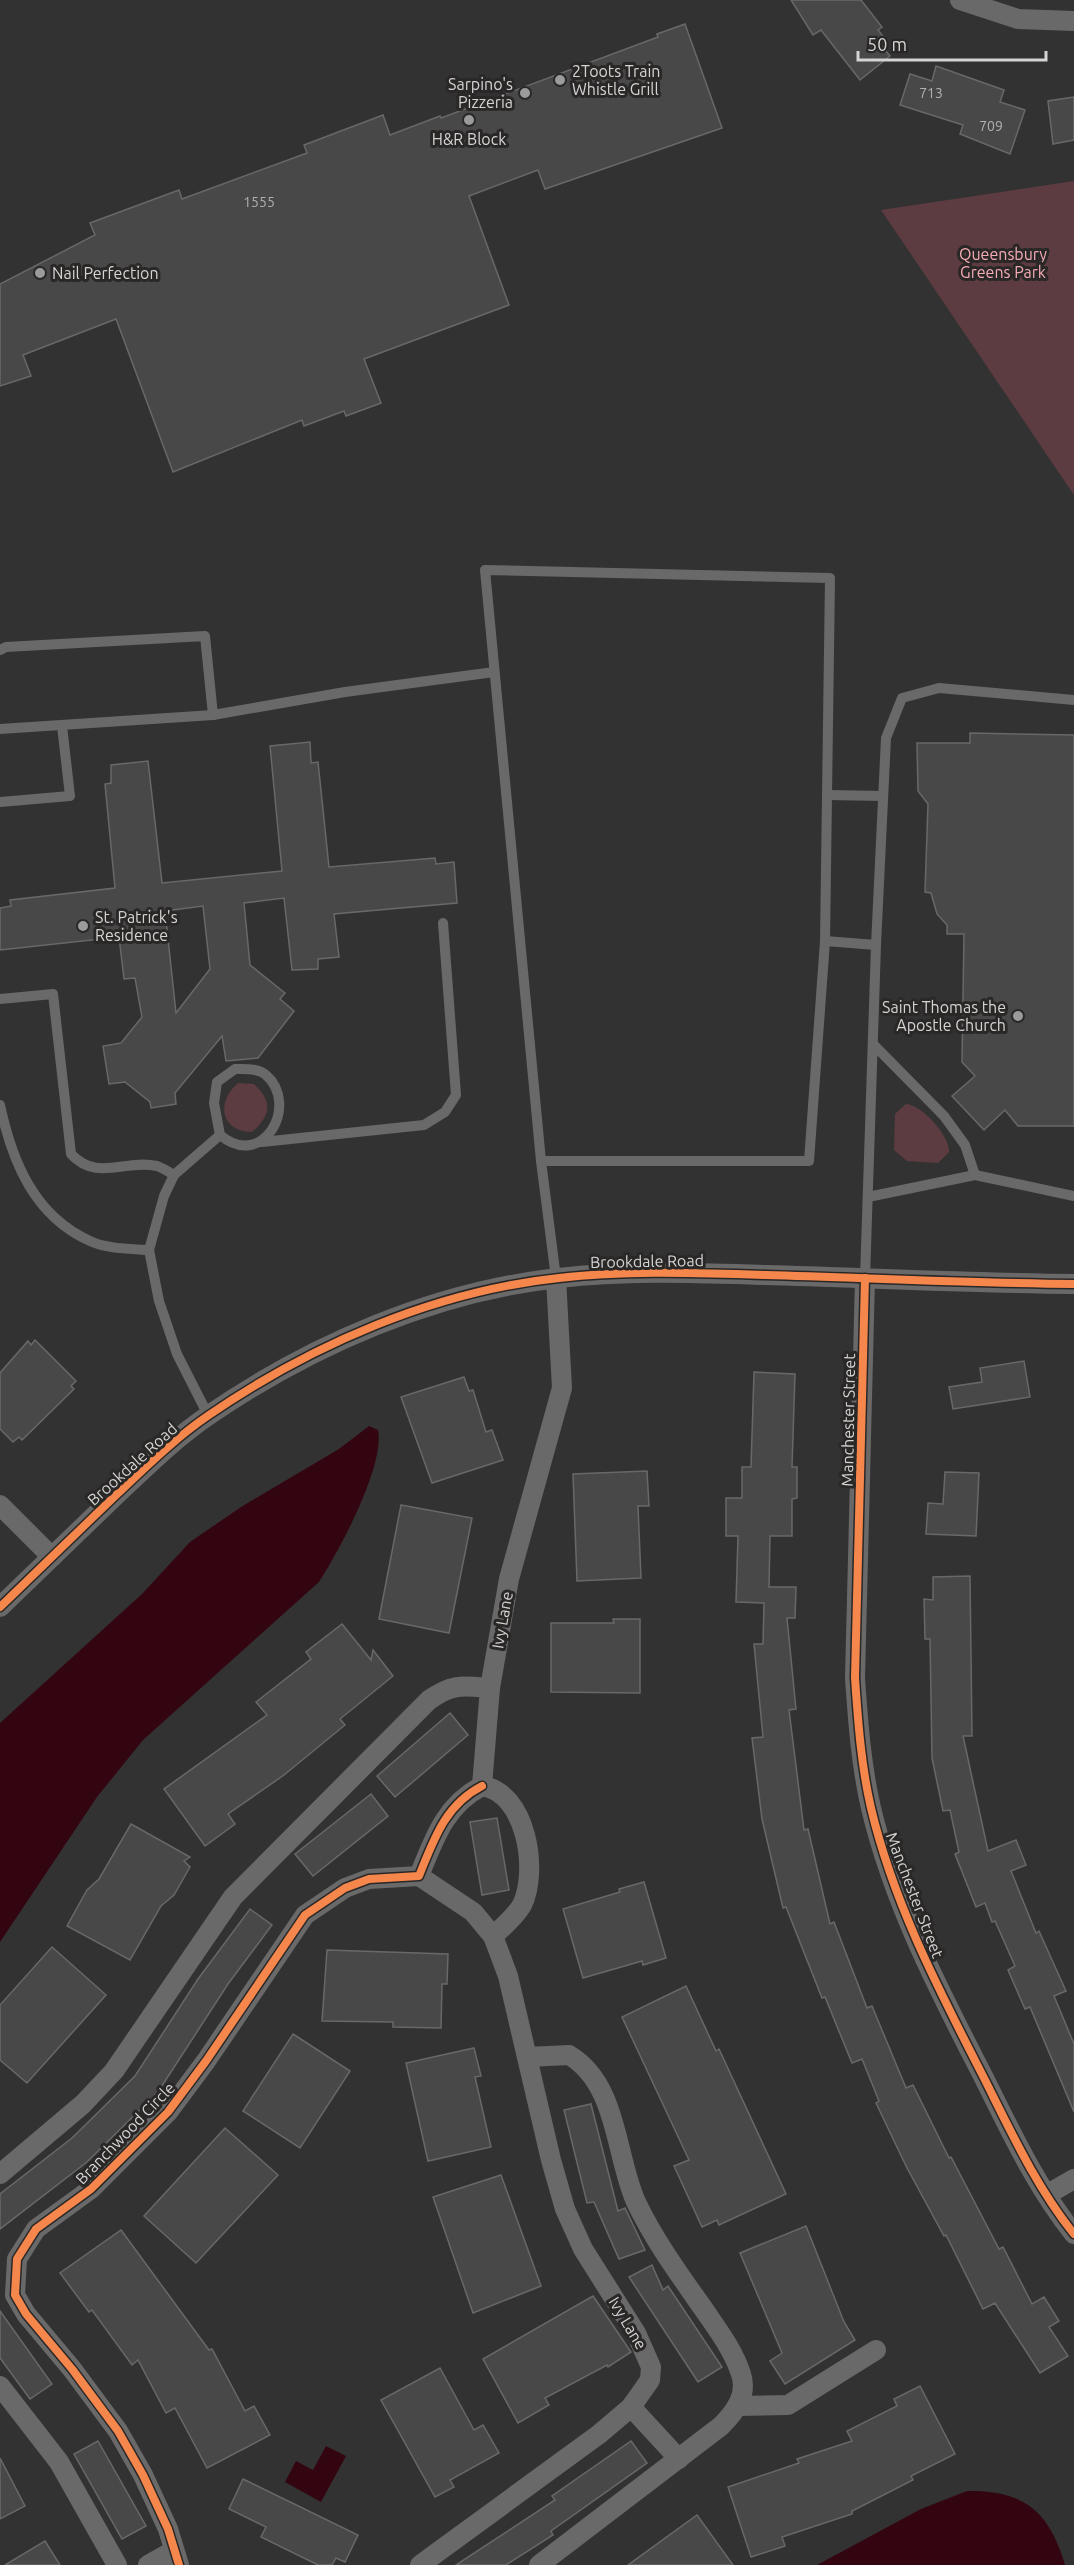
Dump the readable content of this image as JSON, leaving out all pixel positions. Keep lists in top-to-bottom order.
{
  "streets": {
    "street": [
      "Brookdale Road",
      "Manchester Street",
      "Ivy Lane",
      "Branchwood Circle"
    ]
  },
  "crossings": [
    ["Brookdale Road", "Manchester Street"],
    ["Brookdale Road", "Ivy Lane"],
    ["Ivy Lane", "Branchwood Circle"]
  ],
  "parks": ["Queensbury Greens Park"],
  "places": [
    "2Toots Train Whistle Grill",
    "Sarpino's Pizzeria",
    "H&R Block",
    "Nail Perfection",
    "St. Patrick's Residence",
    "Saint Thomas the Apostle Church"
  ],
  "house_numbers": ["713", "709", "1555"],
  "scale_bar": "50 m"
}
